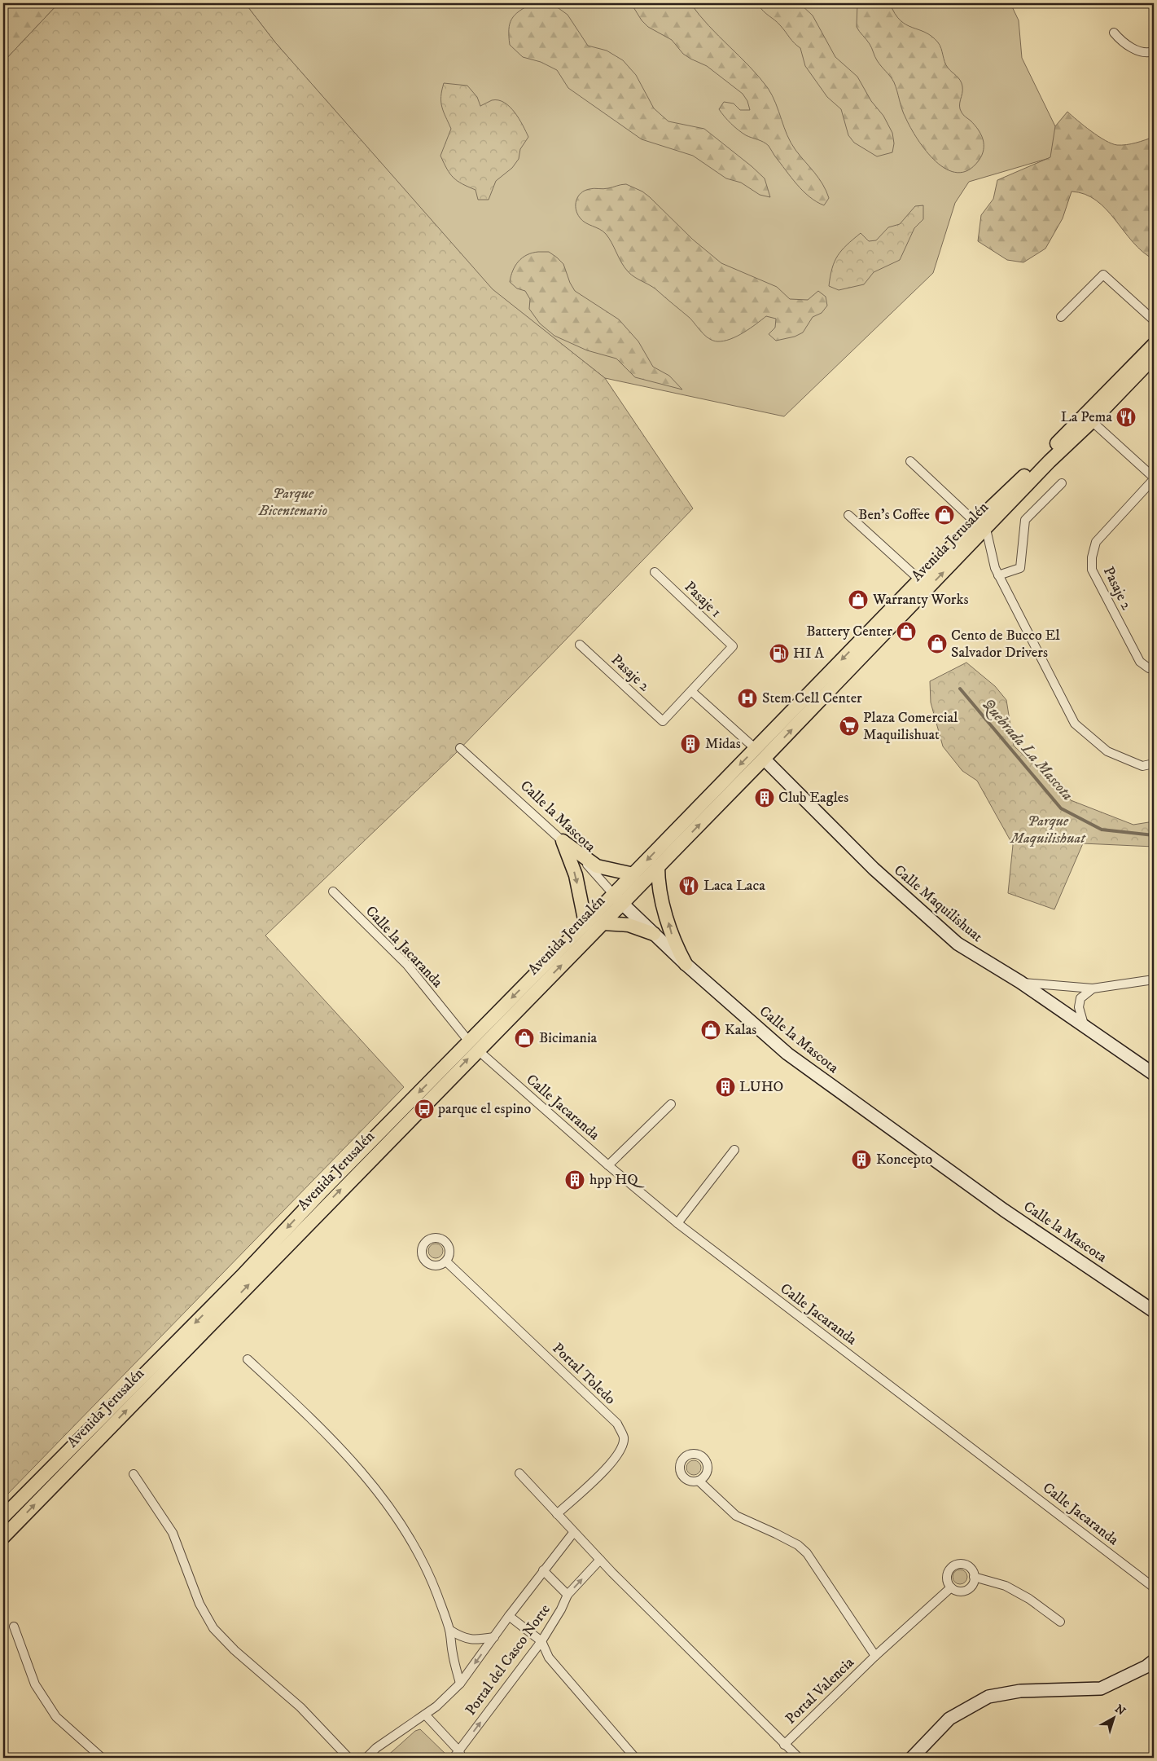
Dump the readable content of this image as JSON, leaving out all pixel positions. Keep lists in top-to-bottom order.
{
  "streets": {
    "main road": ["Avenida Jerusalén"],
    "street": [
      "Pasaje 2",
      "Pasaje 1",
      "Calle la Mascota",
      "Calle Maquilishuat",
      "Calle la Jacaranda",
      "Calle Jacaranda",
      "Portal Toledo",
      "Portal del Casco Norte",
      "Portal Valencia"
    ]
  },
  "crossings": [
    ["Avenida Jerusalén", "Calle la Mascota"],
    ["Avenida Jerusalén", "Calle Maquilishuat"],
    ["Avenida Jerusalén", "Calle la Jacaranda"],
    ["Avenida Jerusalén", "Calle Jacaranda"],
    ["Pasaje 2", "Pasaje 1"],
    ["Pasaje 2", "Calle Maquilishuat"],
    ["Pasaje 1", "Calle Maquilishuat"],
    ["Calle la Jacaranda", "Calle Jacaranda"]
  ],
  "water": ["Quebrada La Mascota"],
  "parks": ["Parque Bicentenario", "Parque Maquilishuat"],
  "places": {
    "restaurant": ["La Pema", "Laca Laca"],
    "shop": [
      "Ben's Coffee",
      "Warranty Works",
      "Battery Center",
      "Cento de Bucco El Salvador Drivers",
      "Kalas",
      "Bicimania"
    ],
    "fuel station": ["HI A"],
    "hospital": ["Stem Cell Center"],
    "supermarket": ["Plaza Comercial Maquilishuat"],
    "building": [
      "Midas",
      "Club Eagles",
      "LUHO",
      "Koncepto",
      "hpp HQ"
    ],
    "bus stop": ["parque el espino"]
  },
  "north": "top right"
}
